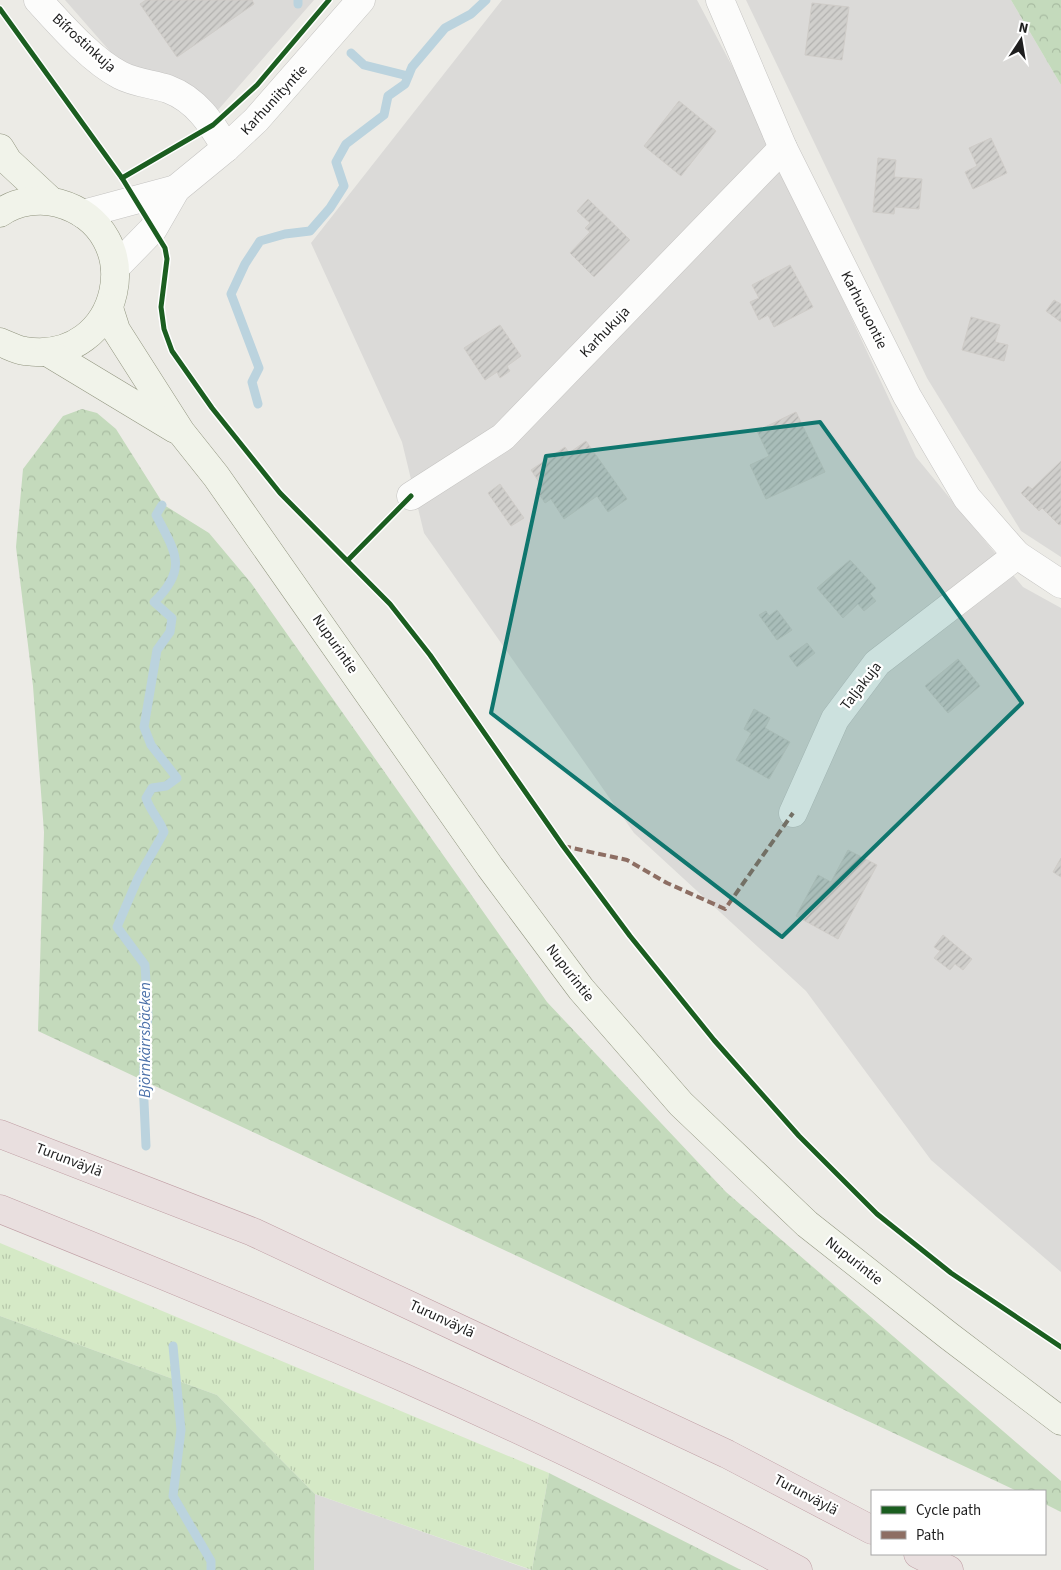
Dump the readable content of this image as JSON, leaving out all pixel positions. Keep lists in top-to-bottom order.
{
  "streets": {
    "highway": ["Turunväylä"],
    "main road": ["Nupurintie"],
    "street": [
      "Bifrostinkuja",
      "Karhuniityntie",
      "Karhusuontie",
      "Karhukuja",
      "Taljakuja"
    ]
  },
  "crossings": [
    ["Bifrostinkuja", "Karhuniityntie"],
    ["Karhusuontie", "Karhukuja"],
    ["Karhusuontie", "Taljakuja"]
  ],
  "water": ["Björnkärrsbäcken"],
  "legend": ["Cycle path", "Path"],
  "north": "top"
}
